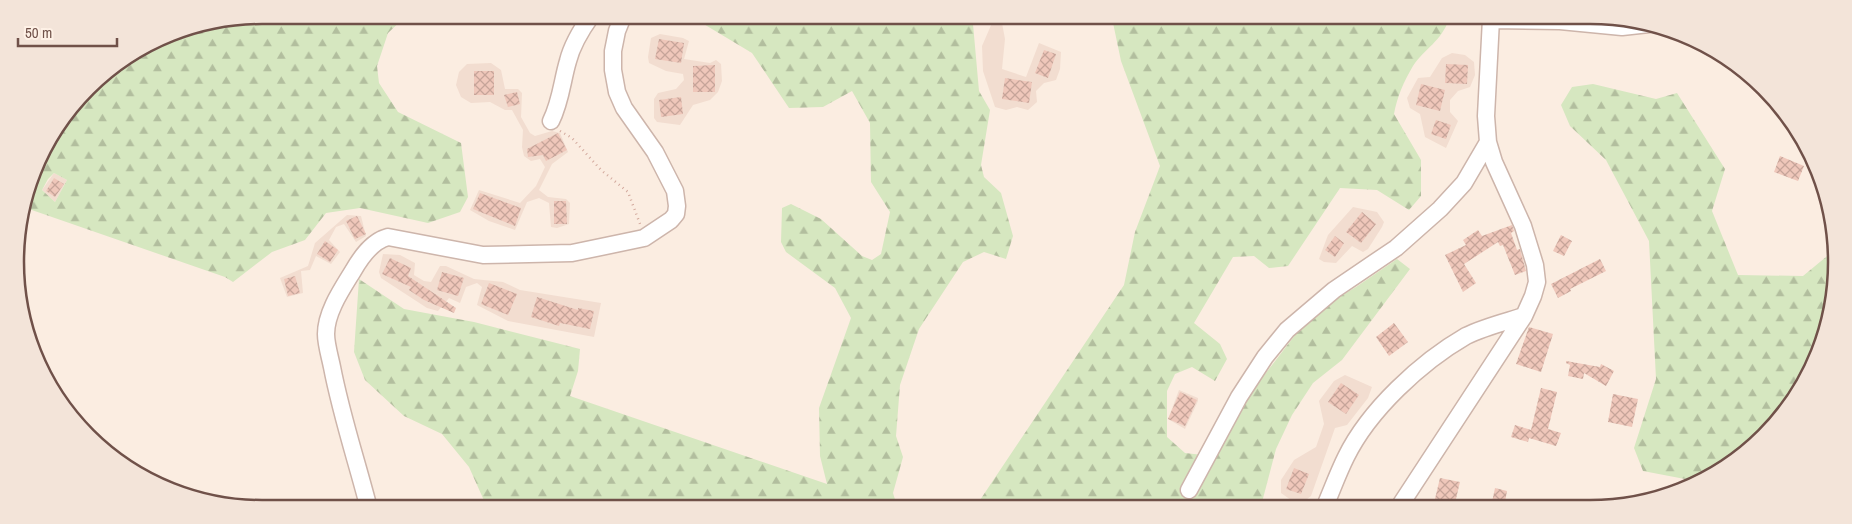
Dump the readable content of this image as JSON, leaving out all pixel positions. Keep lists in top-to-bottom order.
{
  "scale_bar": "50 m"
}
